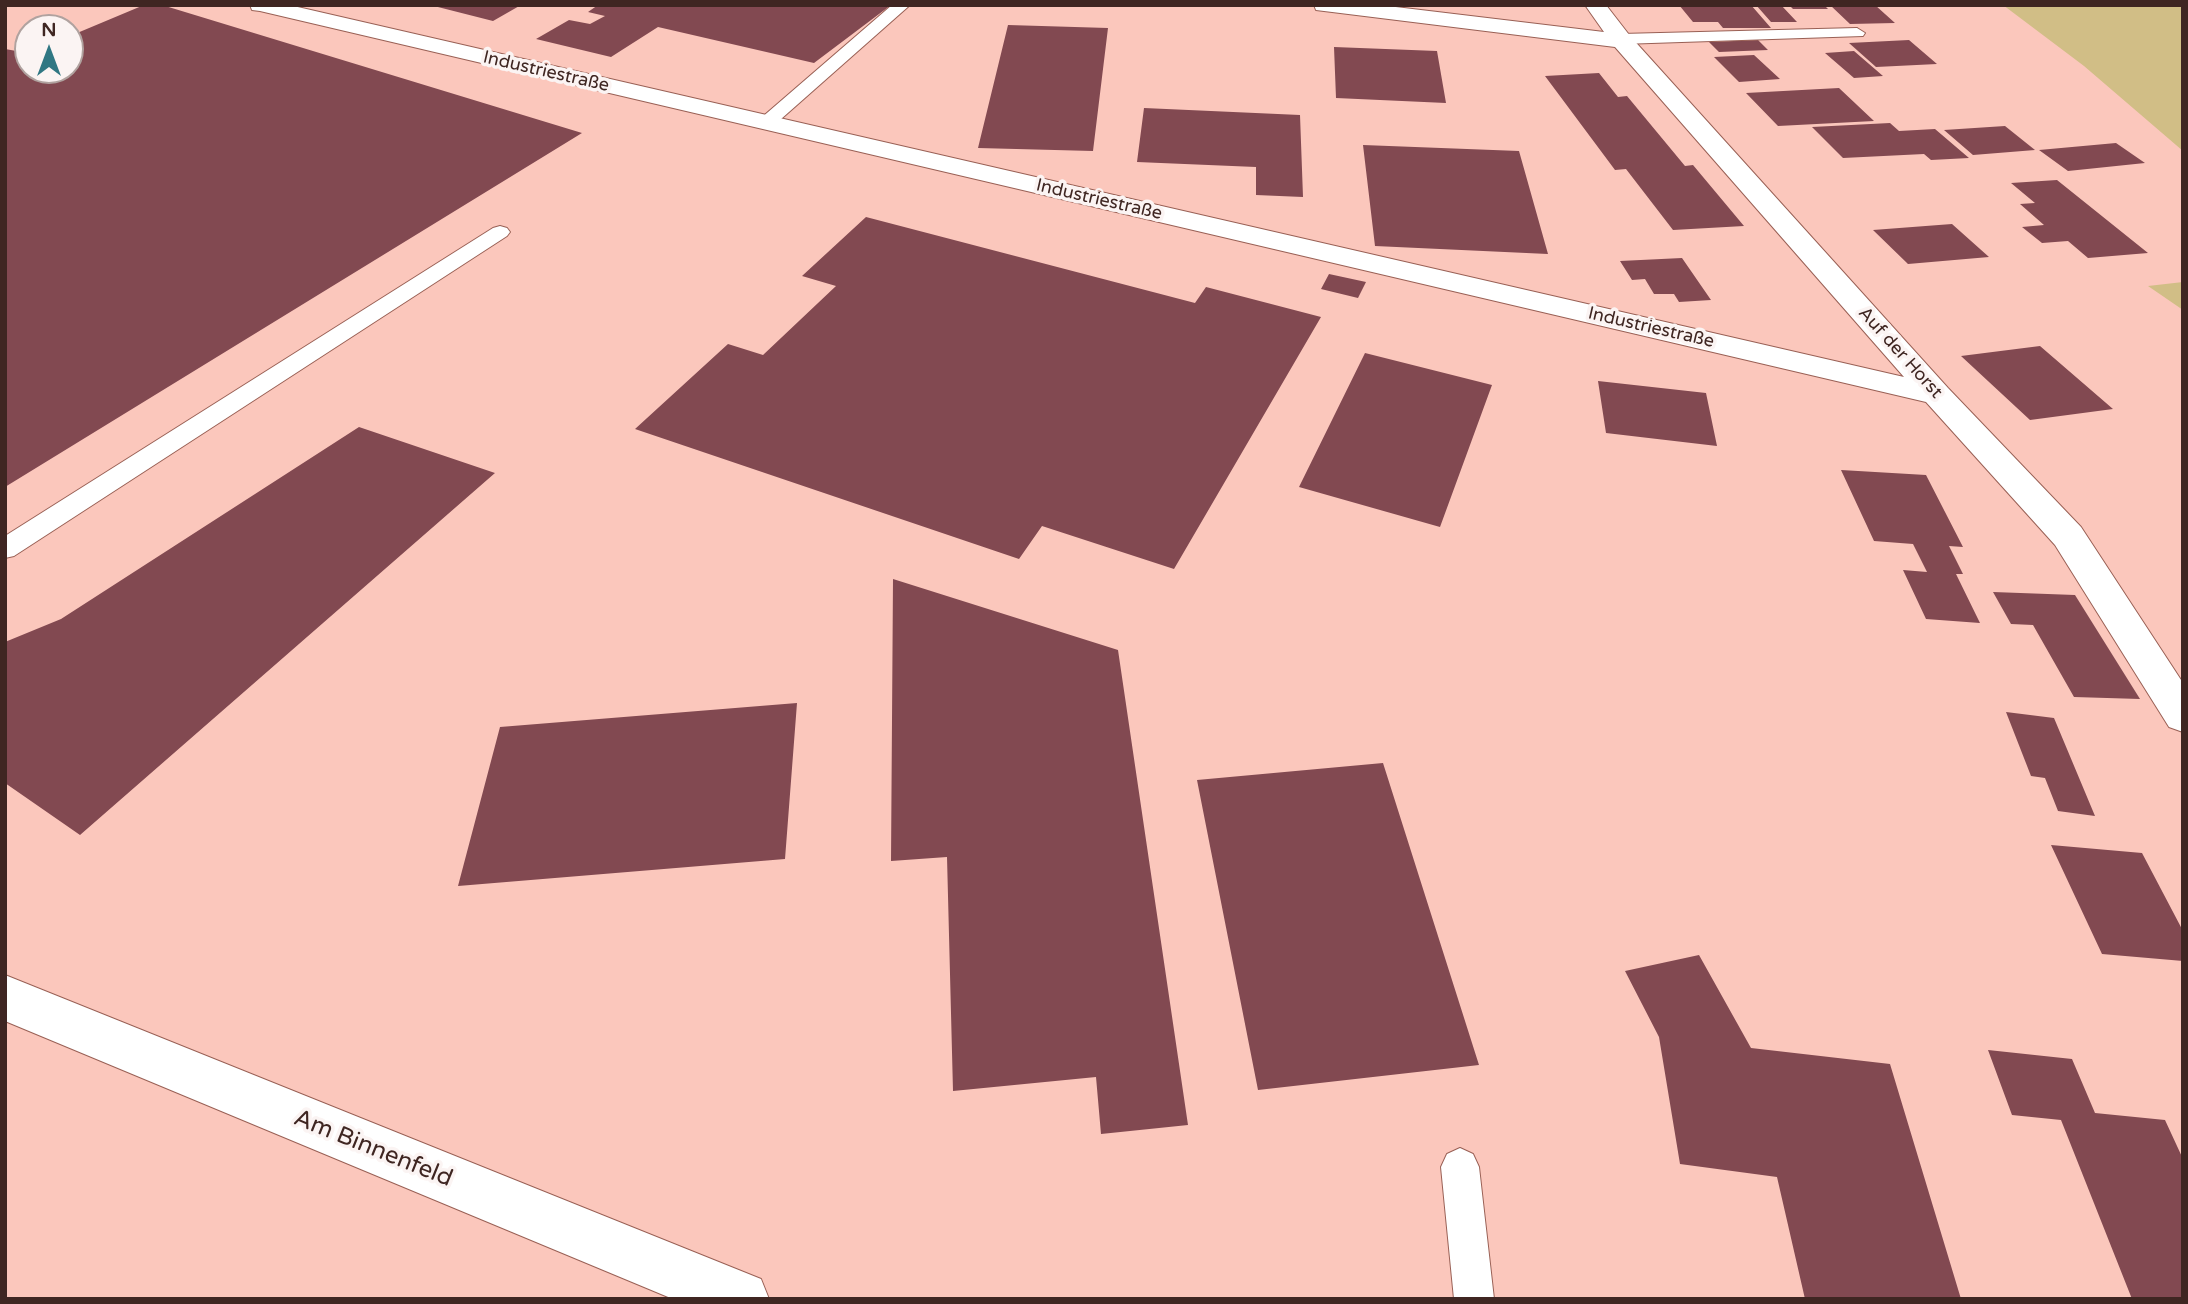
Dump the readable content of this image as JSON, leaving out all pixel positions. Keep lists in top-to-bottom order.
{
  "streets": {
    "street": ["Industriestraße", "Auf der Horst", "Am Binnenfeld"]
  },
  "crossings": [
    ["Industriestraße", "Auf der Horst"]
  ],
  "north": "top"
}
